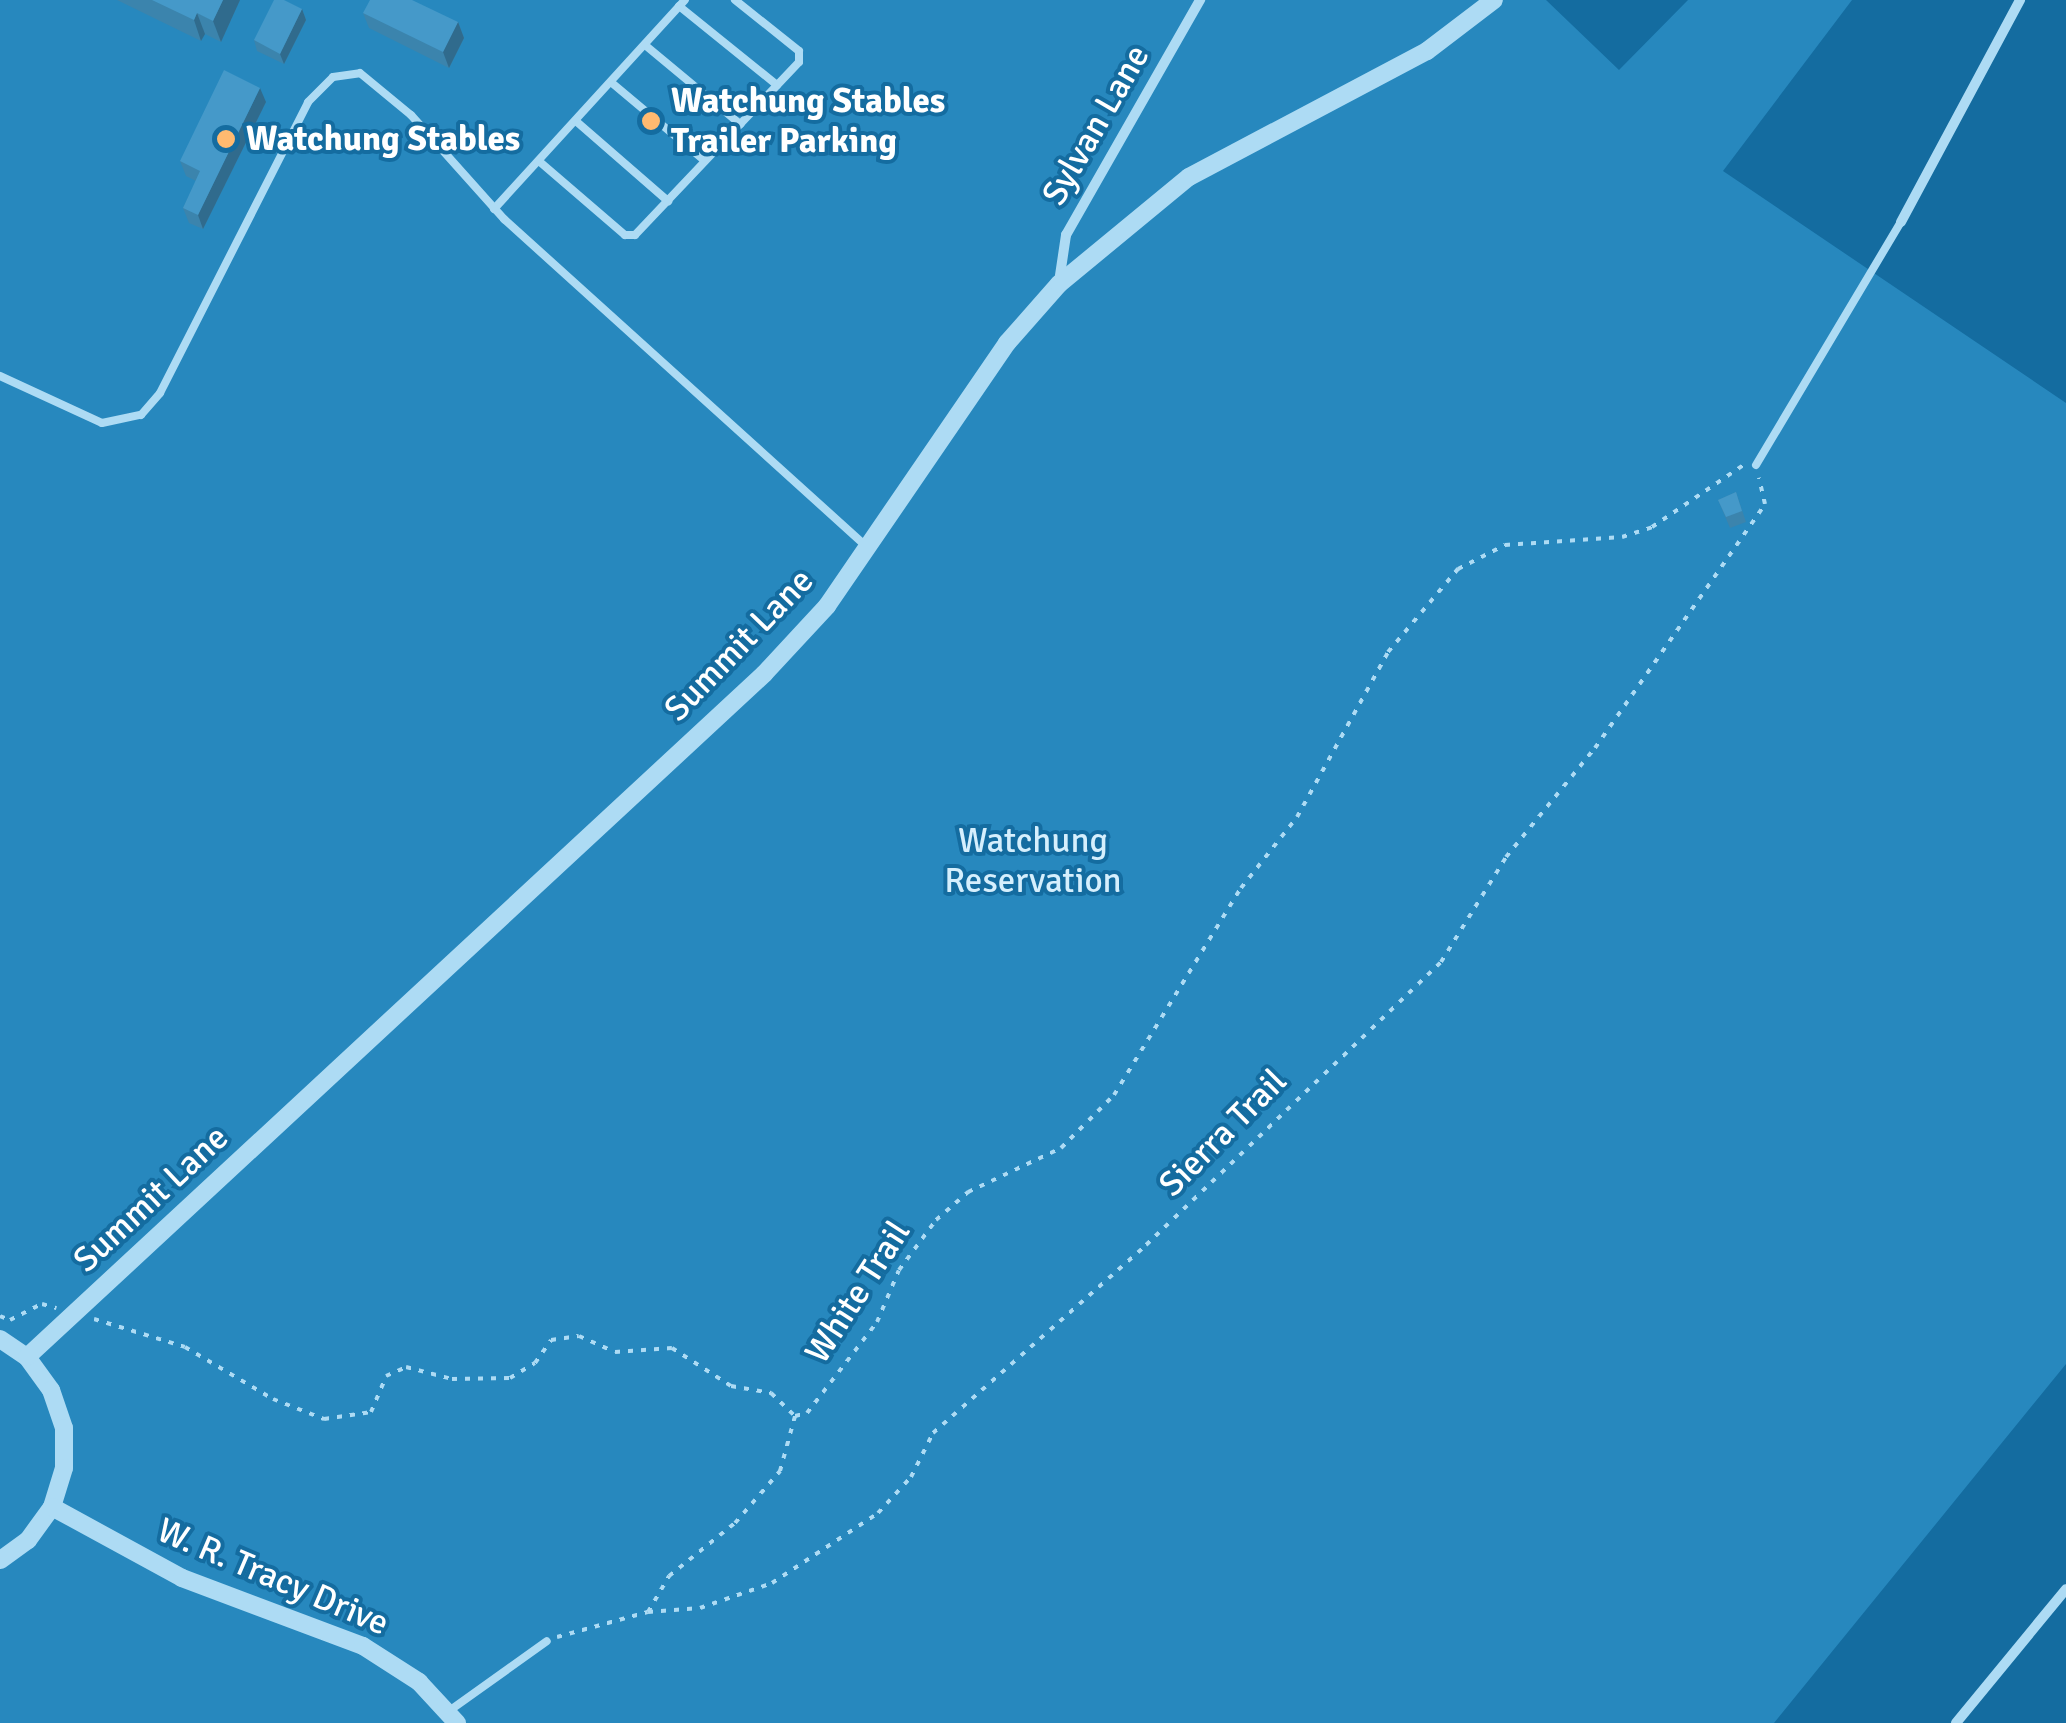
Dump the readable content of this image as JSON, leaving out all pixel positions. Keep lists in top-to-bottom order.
{
  "streets": {
    "street": ["Sylvan Lane", "Summit Lane", "W. R. Tracy Drive"],
    "path": ["Sierra Trail", "White Trail"]
  },
  "crossings": [
    ["Sylvan Lane", "Summit Lane"],
    ["Summit Lane", "White Trail"],
    ["Sierra Trail", "White Trail"]
  ],
  "parks": ["Watchung Reservation"],
  "places": ["Watchung Stables Trailer Parking", "Watchung Stables"]
}
